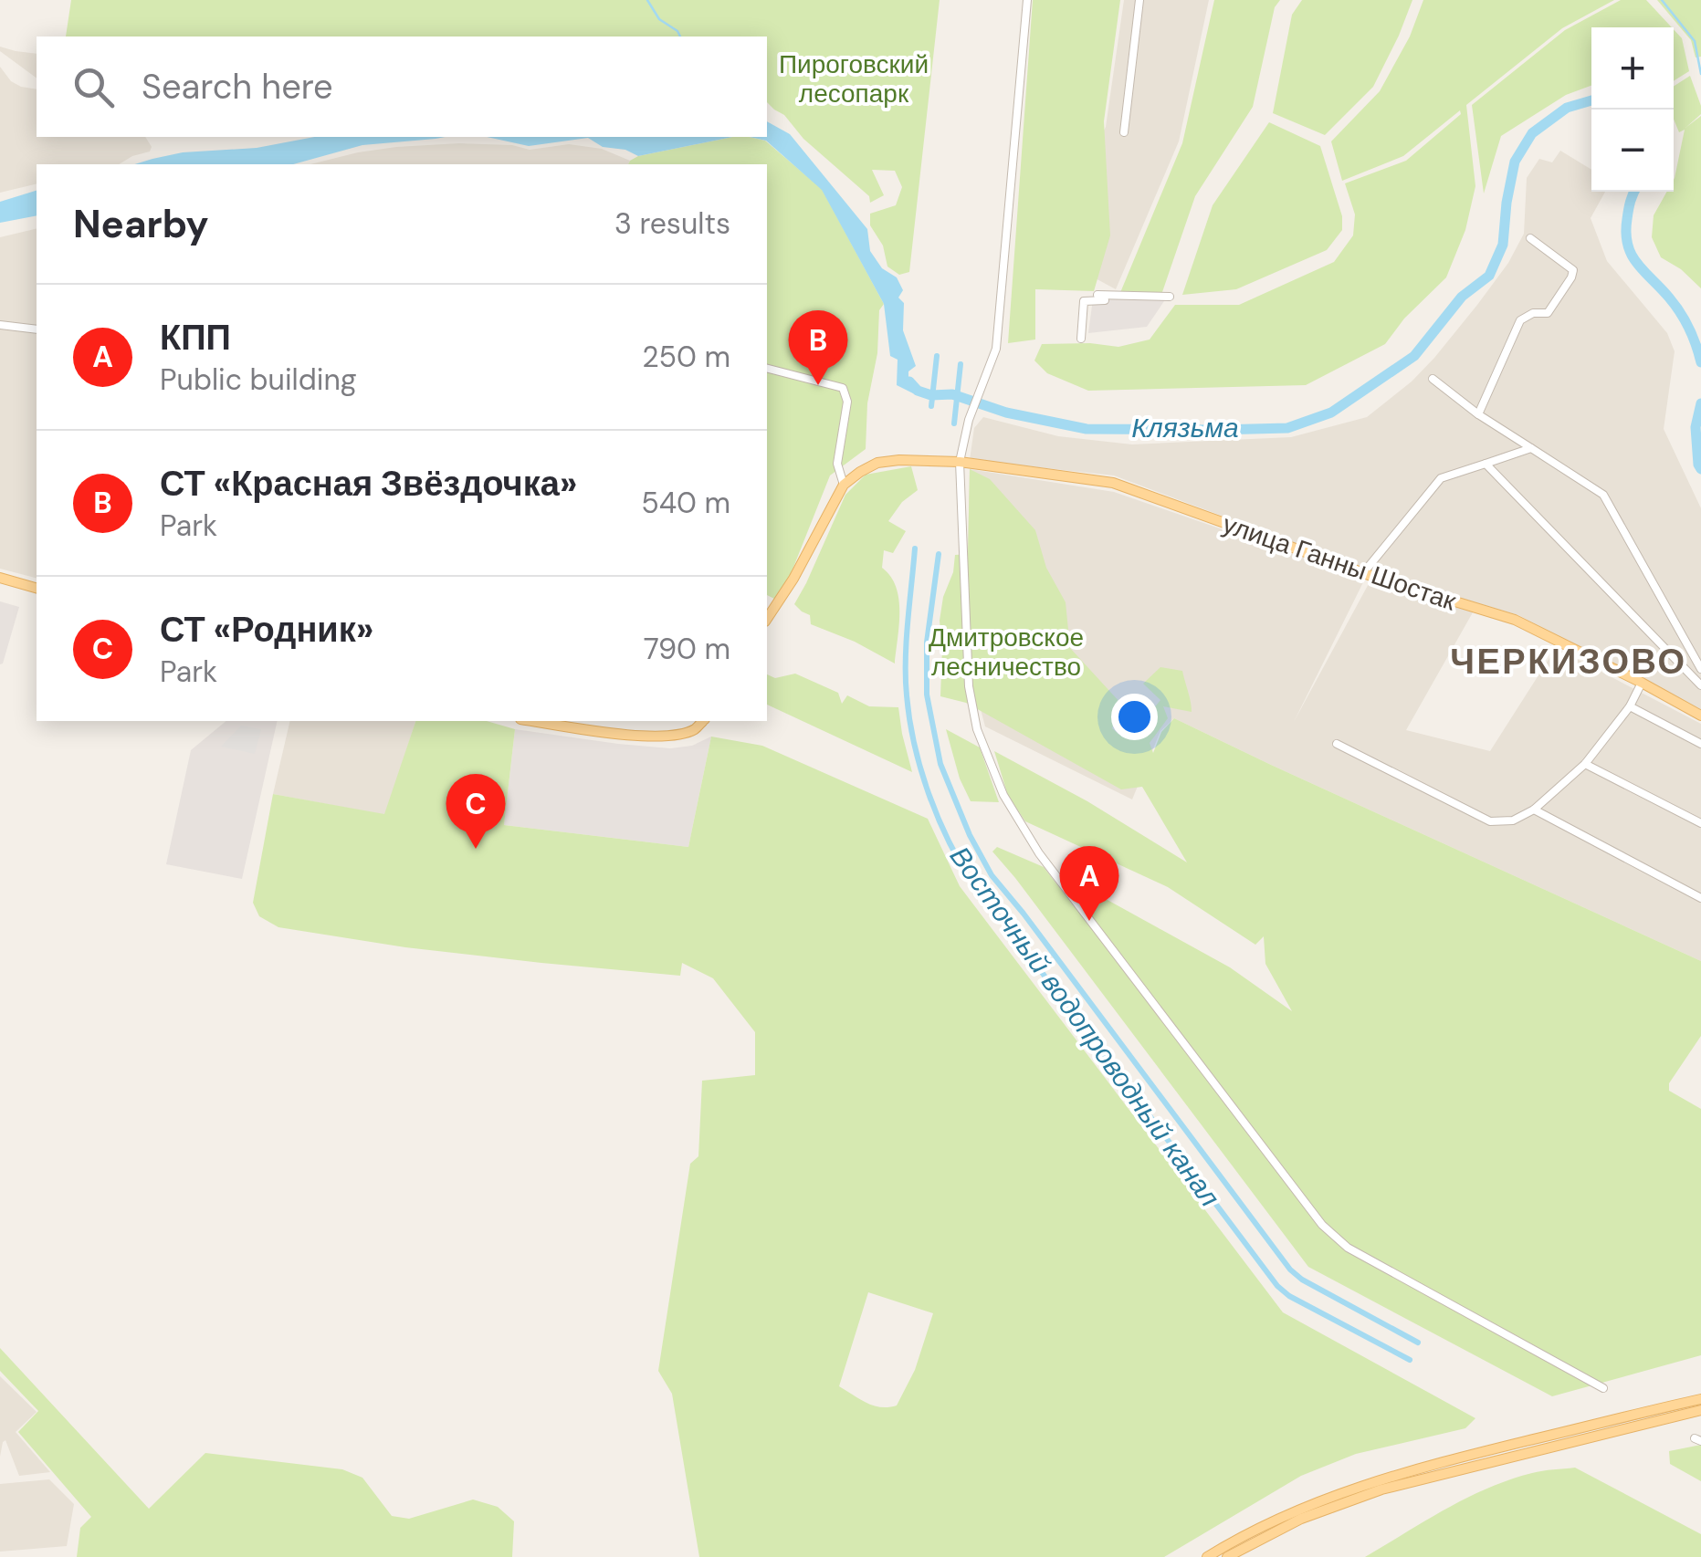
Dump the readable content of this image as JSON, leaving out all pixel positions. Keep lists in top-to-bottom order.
{
  "streets": {
    "main road": ["улица Ганны Шостак"]
  },
  "districts": ["ЧЕРКИЗОВО"],
  "water": ["Клязьма", "Восточный водопроводный канал"],
  "parks": ["Пироговский лесопарк", "Дмитровское лесничество"],
  "page": {
    "map_buttons": ["+", "−"],
    "search": "Search here",
    "heading": ["Nearby", "3 results"],
    "list": [
      {
        "mark": "A",
        "name": "КПП",
        "note": "Public building",
        "value": "250 m"
      },
      {
        "mark": "B",
        "name": "СТ «Красная Звёздочка»",
        "note": "Park",
        "value": "540 m"
      },
      {
        "mark": "C",
        "name": "СТ «Родник»",
        "note": "Park",
        "value": "790 m"
      }
    ],
    "pins": ["B", "C", "A"]
  }
}
